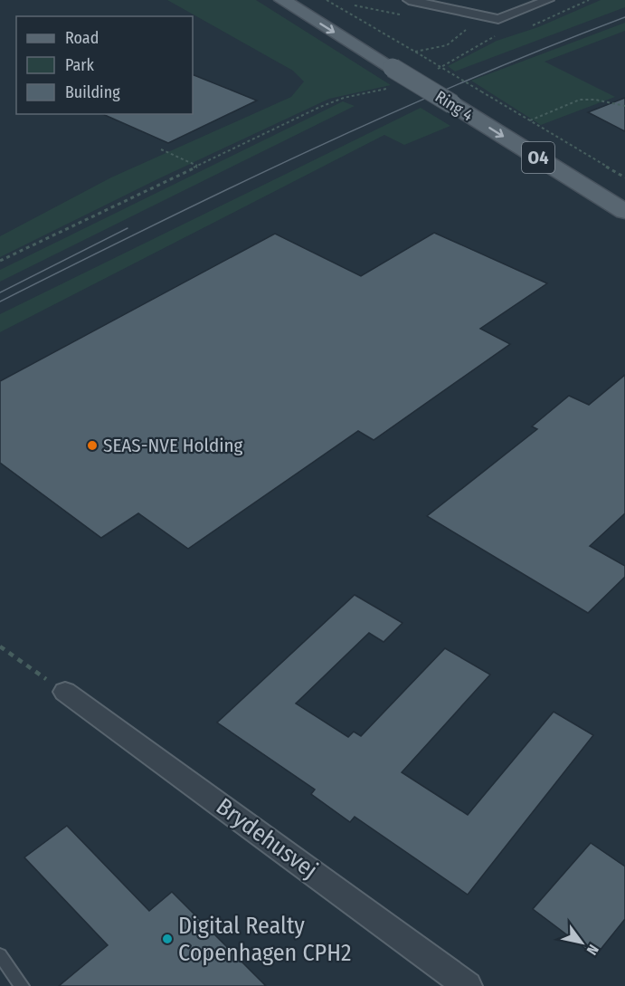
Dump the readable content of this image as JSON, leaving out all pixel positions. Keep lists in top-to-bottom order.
{
  "streets": {
    "main road": ["Ring 4", "O4"],
    "street": ["Brydehusvej"]
  },
  "places": ["SEAS-NVE Holding", "Digital Realty Copenhagen CPH2"],
  "legend": ["Road", "Park", "Building"],
  "north": "bottom right"
}
